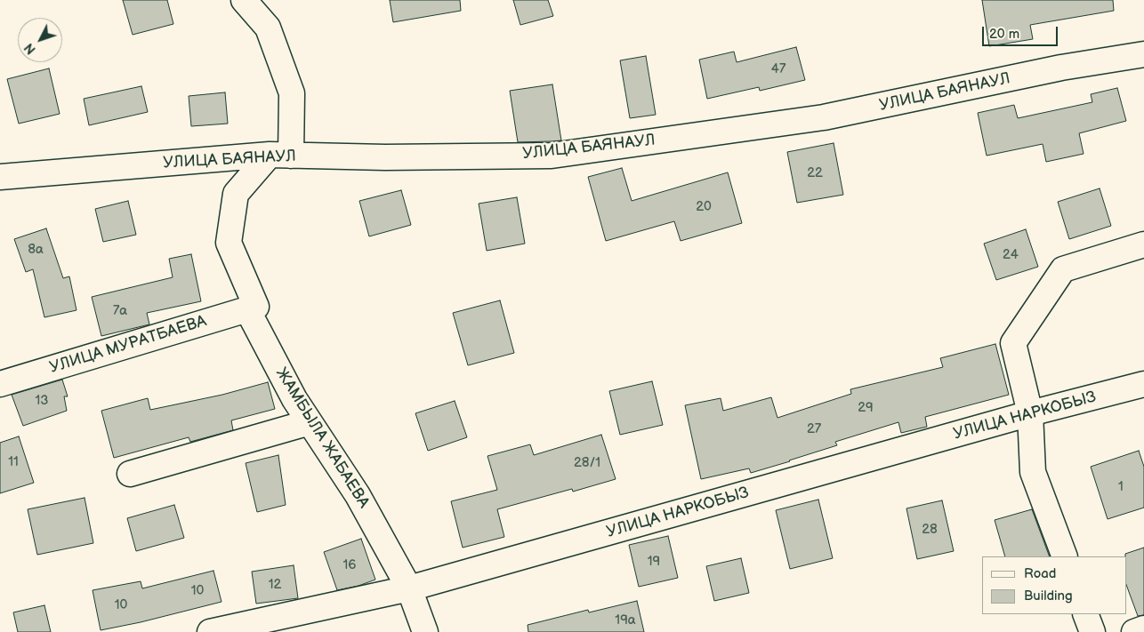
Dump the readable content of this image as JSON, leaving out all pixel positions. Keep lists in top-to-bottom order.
{
  "streets": {
    "street": [
      "УЛИЦА БАЯНАУЛ",
      "УЛИЦА МУРАТБАЕВА",
      "УЛИЦА НАРКОБЫЗ",
      "ЖАМБЫЛА ЖАБАЕВА"
    ]
  },
  "crossings": [
    ["УЛИЦА БАЯНАУЛ", "ЖАМБЫЛА ЖАБАЕВА"],
    ["УЛИЦА МУРАТБАЕВА", "ЖАМБЫЛА ЖАБАЕВА"],
    ["УЛИЦА НАРКОБЫЗ", "ЖАМБЫЛА ЖАБАЕВА"]
  ],
  "house_numbers": [
    "47",
    "22",
    "20",
    "8а",
    "24",
    "7а",
    "13",
    "29",
    "27",
    "11",
    "28/1",
    "1",
    "28",
    "19",
    "16",
    "12",
    "10",
    "10",
    "19а"
  ],
  "legend": ["Road", "Building"],
  "scale_bar": "20 m",
  "north": "bottom left"
}
